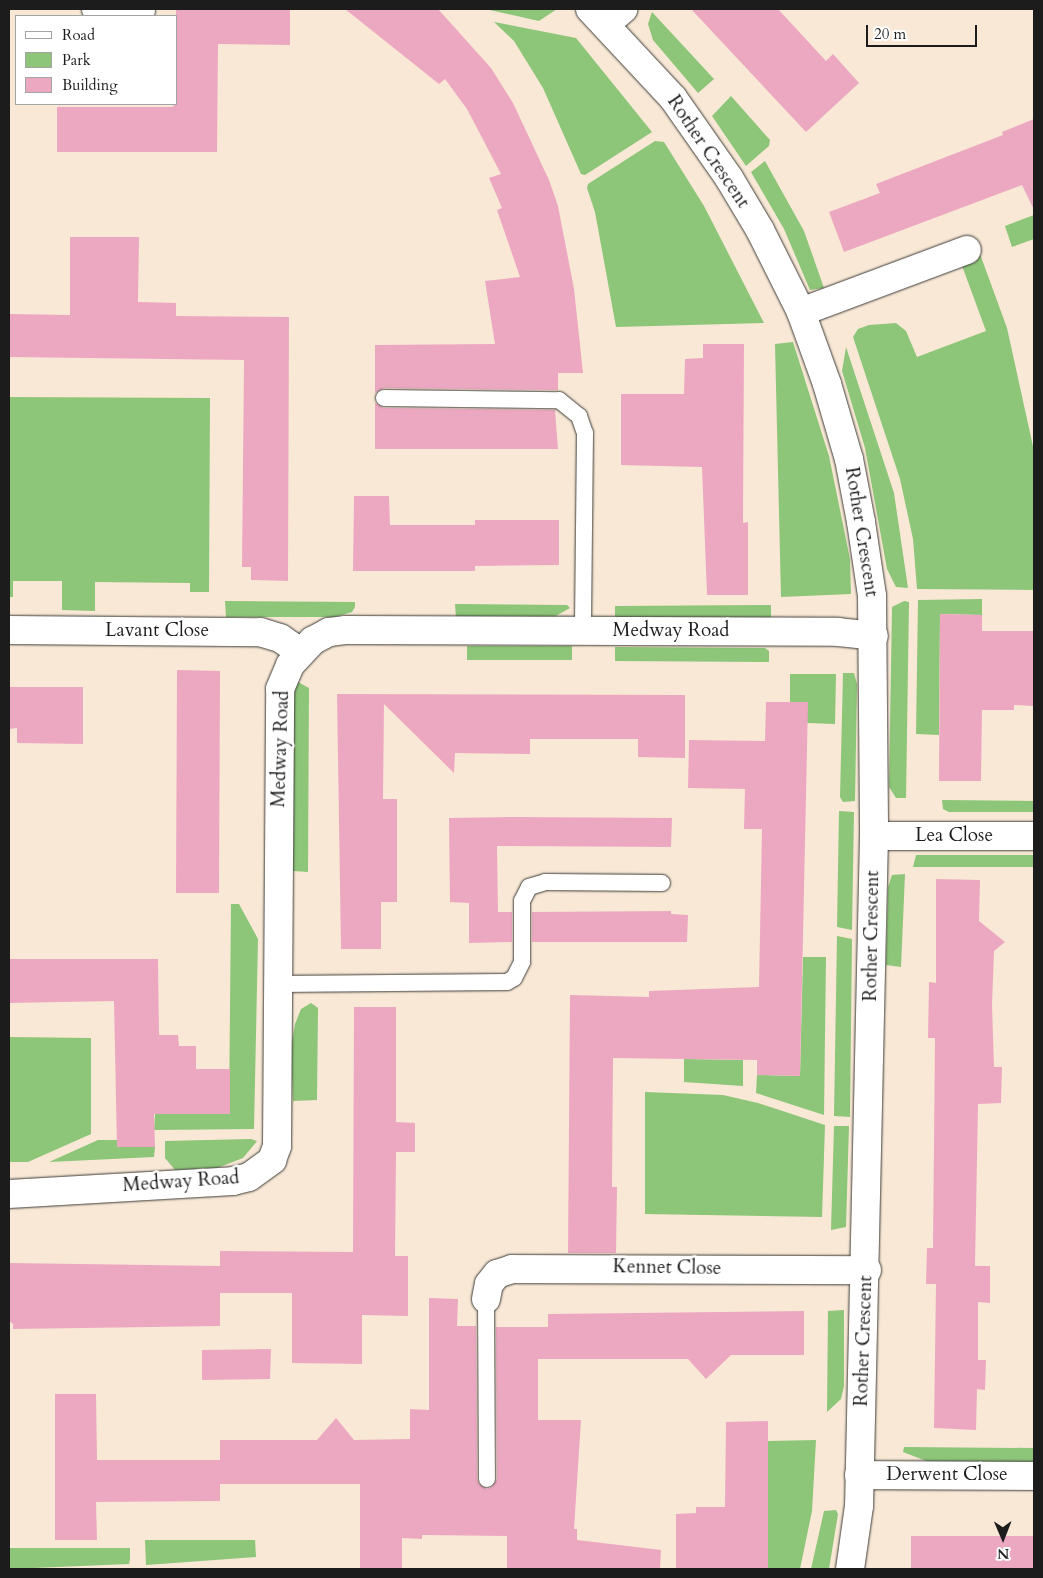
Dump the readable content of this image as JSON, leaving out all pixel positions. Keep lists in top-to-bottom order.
{
  "streets": {
    "street": [
      "Rother Crescent",
      "Lavant Close",
      "Medway Road",
      "Lea Close",
      "Kennet Close",
      "Derwent Close"
    ]
  },
  "crossings": [
    ["Rother Crescent", "Medway Road"],
    ["Rother Crescent", "Lea Close"],
    ["Rother Crescent", "Kennet Close"],
    ["Rother Crescent", "Derwent Close"],
    ["Lavant Close", "Medway Road"]
  ],
  "legend": ["Road", "Park", "Building"],
  "scale_bar": "20 m",
  "north": "bottom"
}
